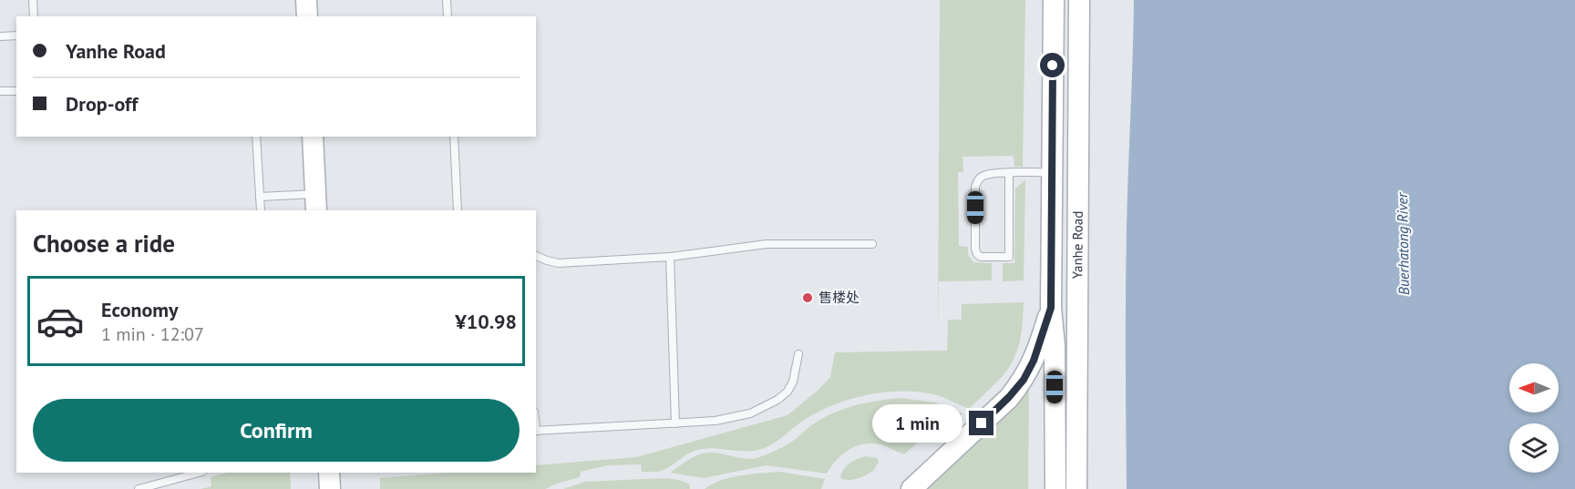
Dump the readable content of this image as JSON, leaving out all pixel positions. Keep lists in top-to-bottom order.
{
  "streets": {
    "main road": ["Yanhe Road"]
  },
  "water": ["Buerhatong River"],
  "places": ["售楼处"],
  "north": "left",
  "page": {
    "banner": ["Yanhe Road", "Drop-off"],
    "heading": "Choose a ride",
    "list": [
      {
        "name": "Economy",
        "note": "1 min · 12:07",
        "value": "¥10.98"
      }
    ],
    "buttons": "Confirm",
    "bubble": "1 min"
  }
}
